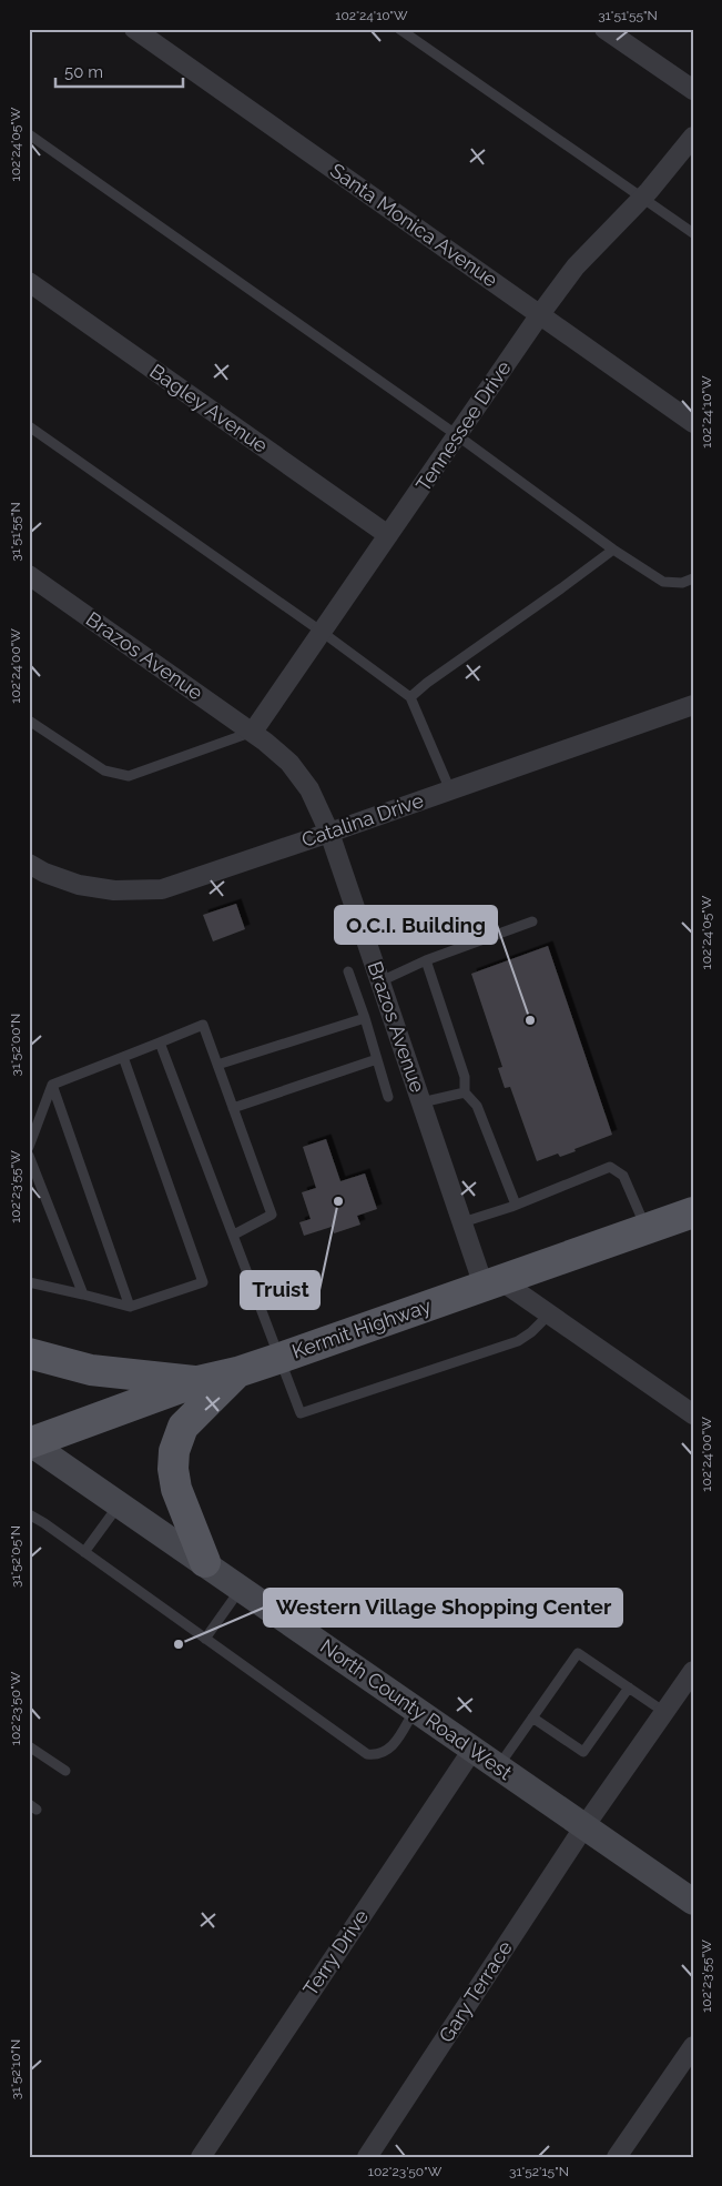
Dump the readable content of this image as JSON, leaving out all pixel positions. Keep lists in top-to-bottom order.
{
  "streets": {
    "main road": ["Kermit Highway", "North County Road West"],
    "street": [
      "Santa Monica Avenue",
      "Bagley Avenue",
      "Tennessee Drive",
      "Brazos Avenue",
      "Catalina Drive",
      "Terry Drive",
      "Gary Terrace"
    ]
  },
  "crossings": [
    ["Santa Monica Avenue", "Tennessee Drive"],
    ["Bagley Avenue", "Tennessee Drive"],
    ["Tennessee Drive", "Brazos Avenue"],
    ["Brazos Avenue", "Catalina Drive"],
    ["Brazos Avenue", "Kermit Highway"],
    ["Kermit Highway", "North County Road West"],
    ["North County Road West", "Terry Drive"],
    ["North County Road West", "Gary Terrace"]
  ],
  "places": ["O.C.I. Building", "Truist", "Western Village Shopping Center"],
  "scale_bar": "50 m",
  "coordinates": [
    "102°24'10\"W",
    "31°51'55\"N",
    "102°24'05\"W",
    "102°24'00\"W",
    "31°52'00\"N",
    "102°23'55\"W",
    "31°52'05\"N",
    "102°23'50\"W",
    "31°52'10\"N",
    "31°52'15\"N"
  ]
}
